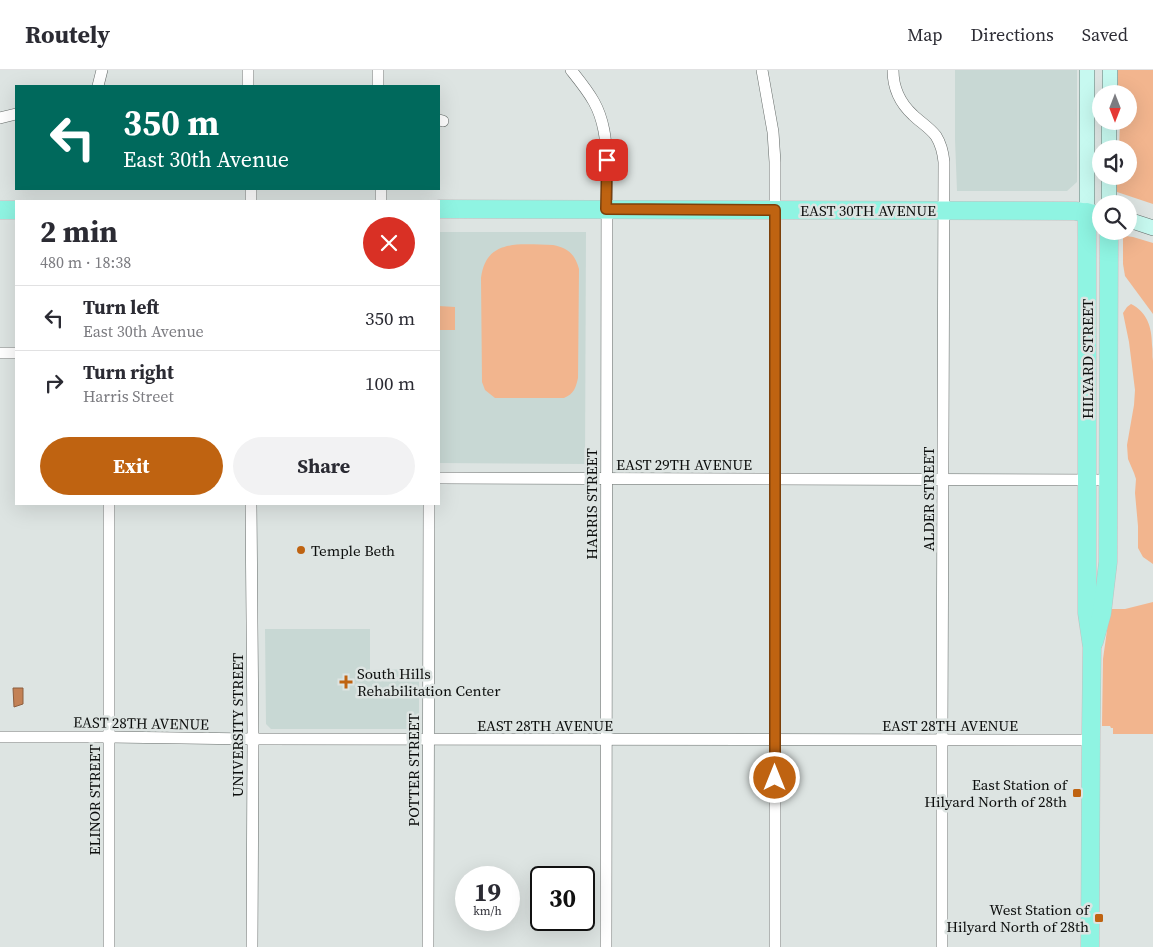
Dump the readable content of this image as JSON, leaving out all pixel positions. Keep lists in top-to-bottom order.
{
  "streets": {
    "main road": ["EAST 30TH AVENUE", "HILYARD STREET"],
    "street": [
      "EAST 29TH AVENUE",
      "ALDER STREET",
      "HARRIS STREET",
      "EAST 28TH AVENUE",
      "UNIVERSITY STREET",
      "POTTER STREET",
      "ELINOR STREET"
    ]
  },
  "crossings": [
    ["EAST 30TH AVENUE", "ALDER STREET"],
    ["EAST 30TH AVENUE", "HARRIS STREET"],
    ["HILYARD STREET", "EAST 29TH AVENUE"],
    ["HILYARD STREET", "EAST 28TH AVENUE"],
    ["EAST 29TH AVENUE", "ALDER STREET"],
    ["EAST 29TH AVENUE", "HARRIS STREET"],
    ["ALDER STREET", "EAST 28TH AVENUE"],
    ["HARRIS STREET", "EAST 28TH AVENUE"],
    ["EAST 28TH AVENUE", "UNIVERSITY STREET"],
    ["EAST 28TH AVENUE", "POTTER STREET"],
    ["EAST 28TH AVENUE", "ELINOR STREET"]
  ],
  "places": {
    "other": ["Temple Beth"],
    "health": ["South Hills Rehabilitation Center"],
    "transit": ["East Station of Hilyard North of 28th", "West Station of Hilyard North of 28th"]
  },
  "north": "bottom",
  "page": {
    "header": "Routely",
    "nav": ["Map", "Directions", "Saved"],
    "turn": ["350 m", "East 30th Avenue"],
    "heading": ["2 min", "480 m · 18:38"],
    "list": [
      {
        "name": "Turn left",
        "note": "East 30th Avenue",
        "value": "350 m"
      },
      {
        "name": "Turn right",
        "note": "Harris Street",
        "value": "100 m"
      }
    ],
    "buttons": ["Exit", "Share"],
    "speed": "19 km/h",
    "limit": "30"
  }
}
